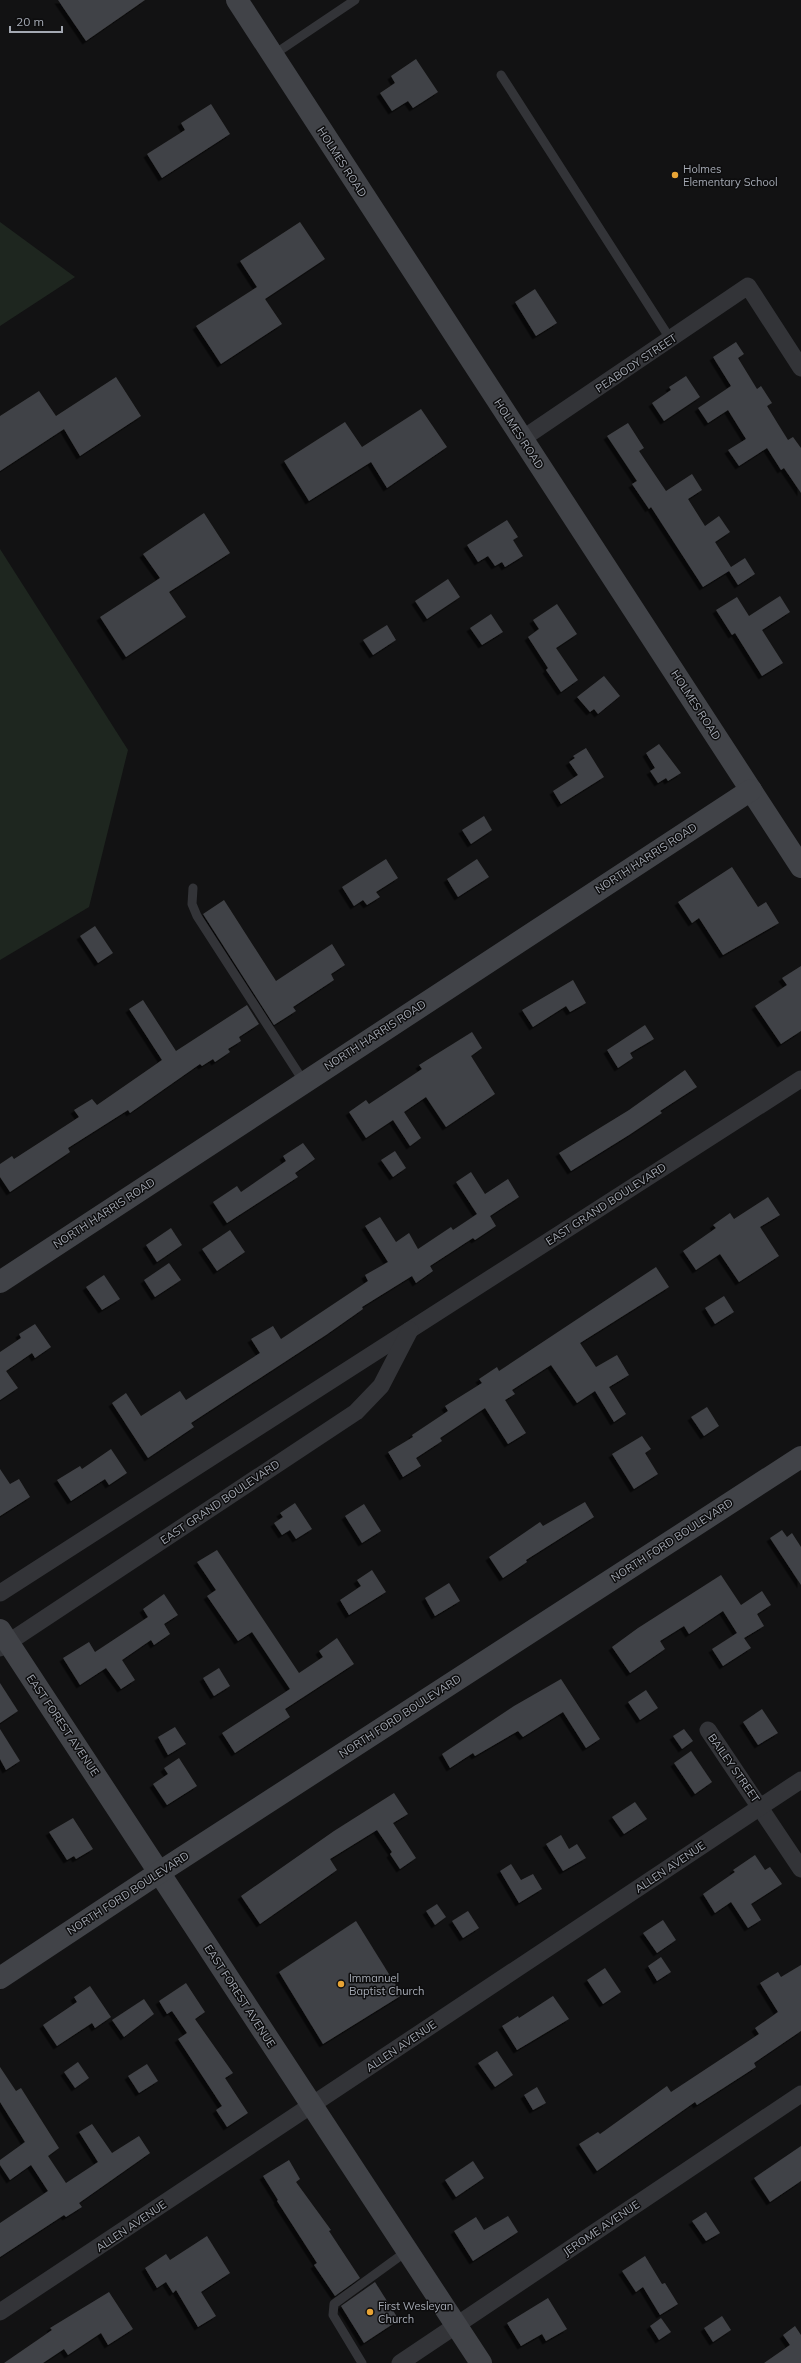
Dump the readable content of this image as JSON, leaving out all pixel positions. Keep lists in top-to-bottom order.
{
  "streets": {
    "main road": [
      "HOLMES ROAD",
      "NORTH HARRIS ROAD",
      "NORTH FORD BOULEVARD",
      "EAST FOREST AVENUE"
    ],
    "street": [
      "PEABODY STREET",
      "EAST GRAND BOULEVARD",
      "BAILEY STREET",
      "ALLEN AVENUE",
      "JEROME AVENUE"
    ]
  },
  "crossings": [
    ["HOLMES ROAD", "PEABODY STREET"],
    ["HOLMES ROAD", "NORTH HARRIS ROAD"],
    ["EAST GRAND BOULEVARD", "EAST FOREST AVENUE"],
    ["NORTH FORD BOULEVARD", "EAST FOREST AVENUE"],
    ["EAST FOREST AVENUE", "ALLEN AVENUE"],
    ["EAST FOREST AVENUE", "JEROME AVENUE"],
    ["BAILEY STREET", "ALLEN AVENUE"]
  ],
  "places": ["Holmes Elementary School", "Immanuel Baptist Church", "First Wesleyan Church"],
  "scale_bar": "20 m"
}
